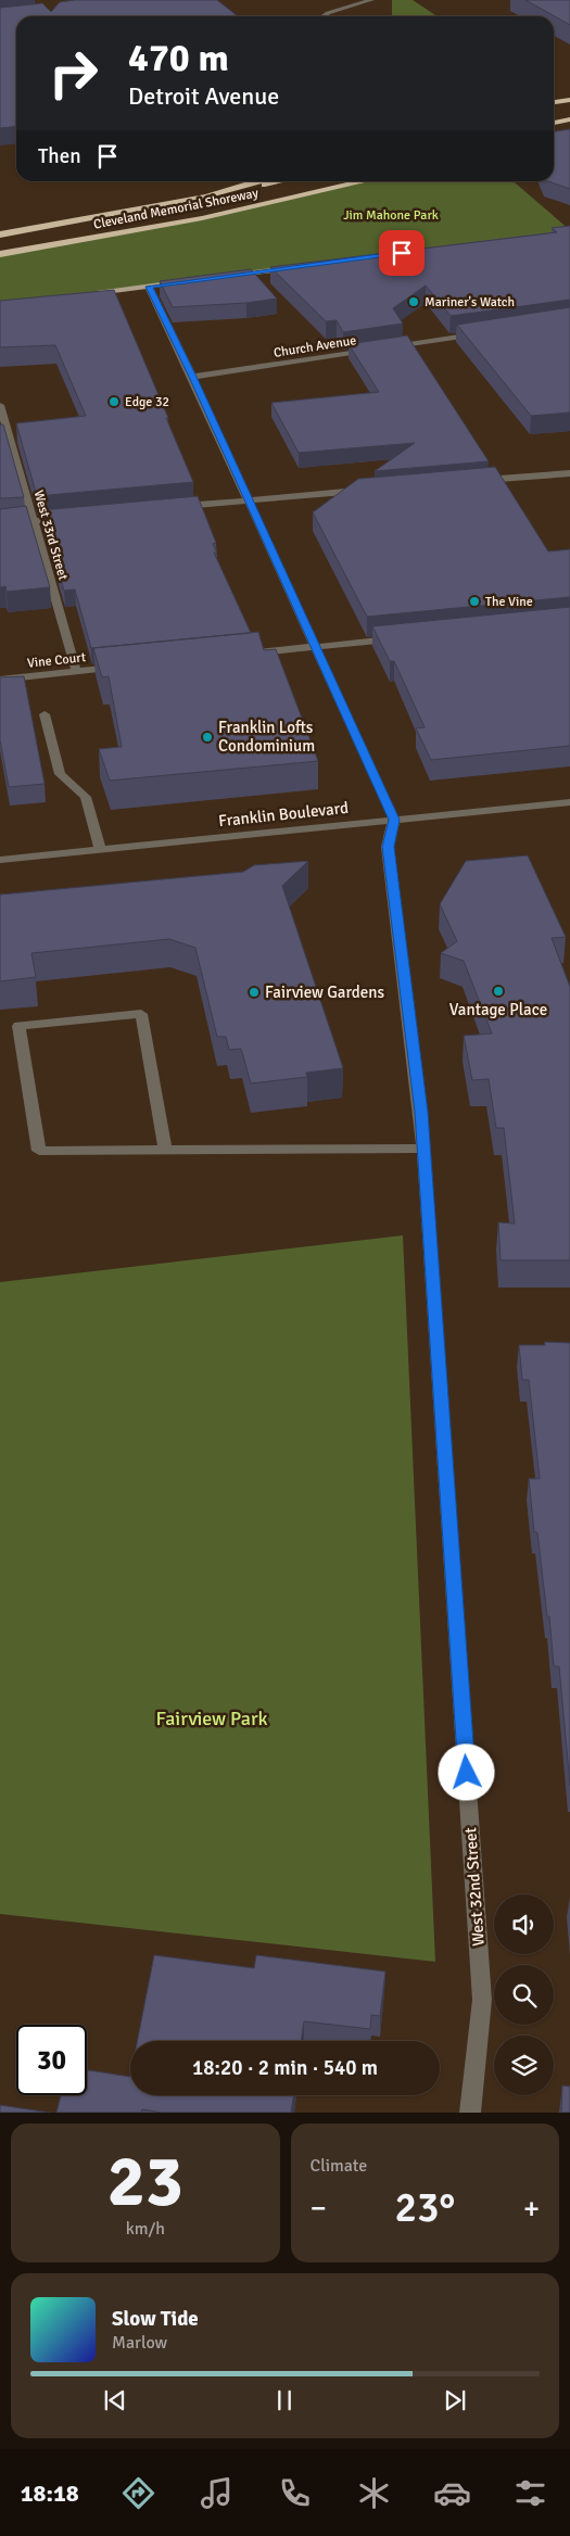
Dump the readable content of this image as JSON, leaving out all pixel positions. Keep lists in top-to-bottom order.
{
  "streets": {
    "highway": ["Cleveland Memorial Shoreway"],
    "street": [
      "Church Avenue",
      "West 33rd Street",
      "Vine Court",
      "Franklin Boulevard",
      "West 32nd Street"
    ]
  },
  "crossings": [
    ["West 33rd Street", "Vine Court"],
    ["Franklin Boulevard", "West 32nd Street"]
  ],
  "parks": ["Jim Mahone Park", "Fairview Park"],
  "places": [
    "Mariner's Watch",
    "Edge 32",
    "The Vine",
    "Franklin Lofts Condominium",
    "Vantage Place",
    "Fairview Gardens"
  ],
  "page": {
    "turn": ["470 m", "Detroit Avenue"],
    "then": "Then",
    "limit": "30",
    "trip": "18:20 · 2 min · 540 m",
    "tile": [
      ["23", "km/h"],
      "Climate"
    ],
    "heat": ["−", "23°", "+"],
    "song": ["Slow Tide", "Marlow"],
    "tabs": "18:18"
  }
}
